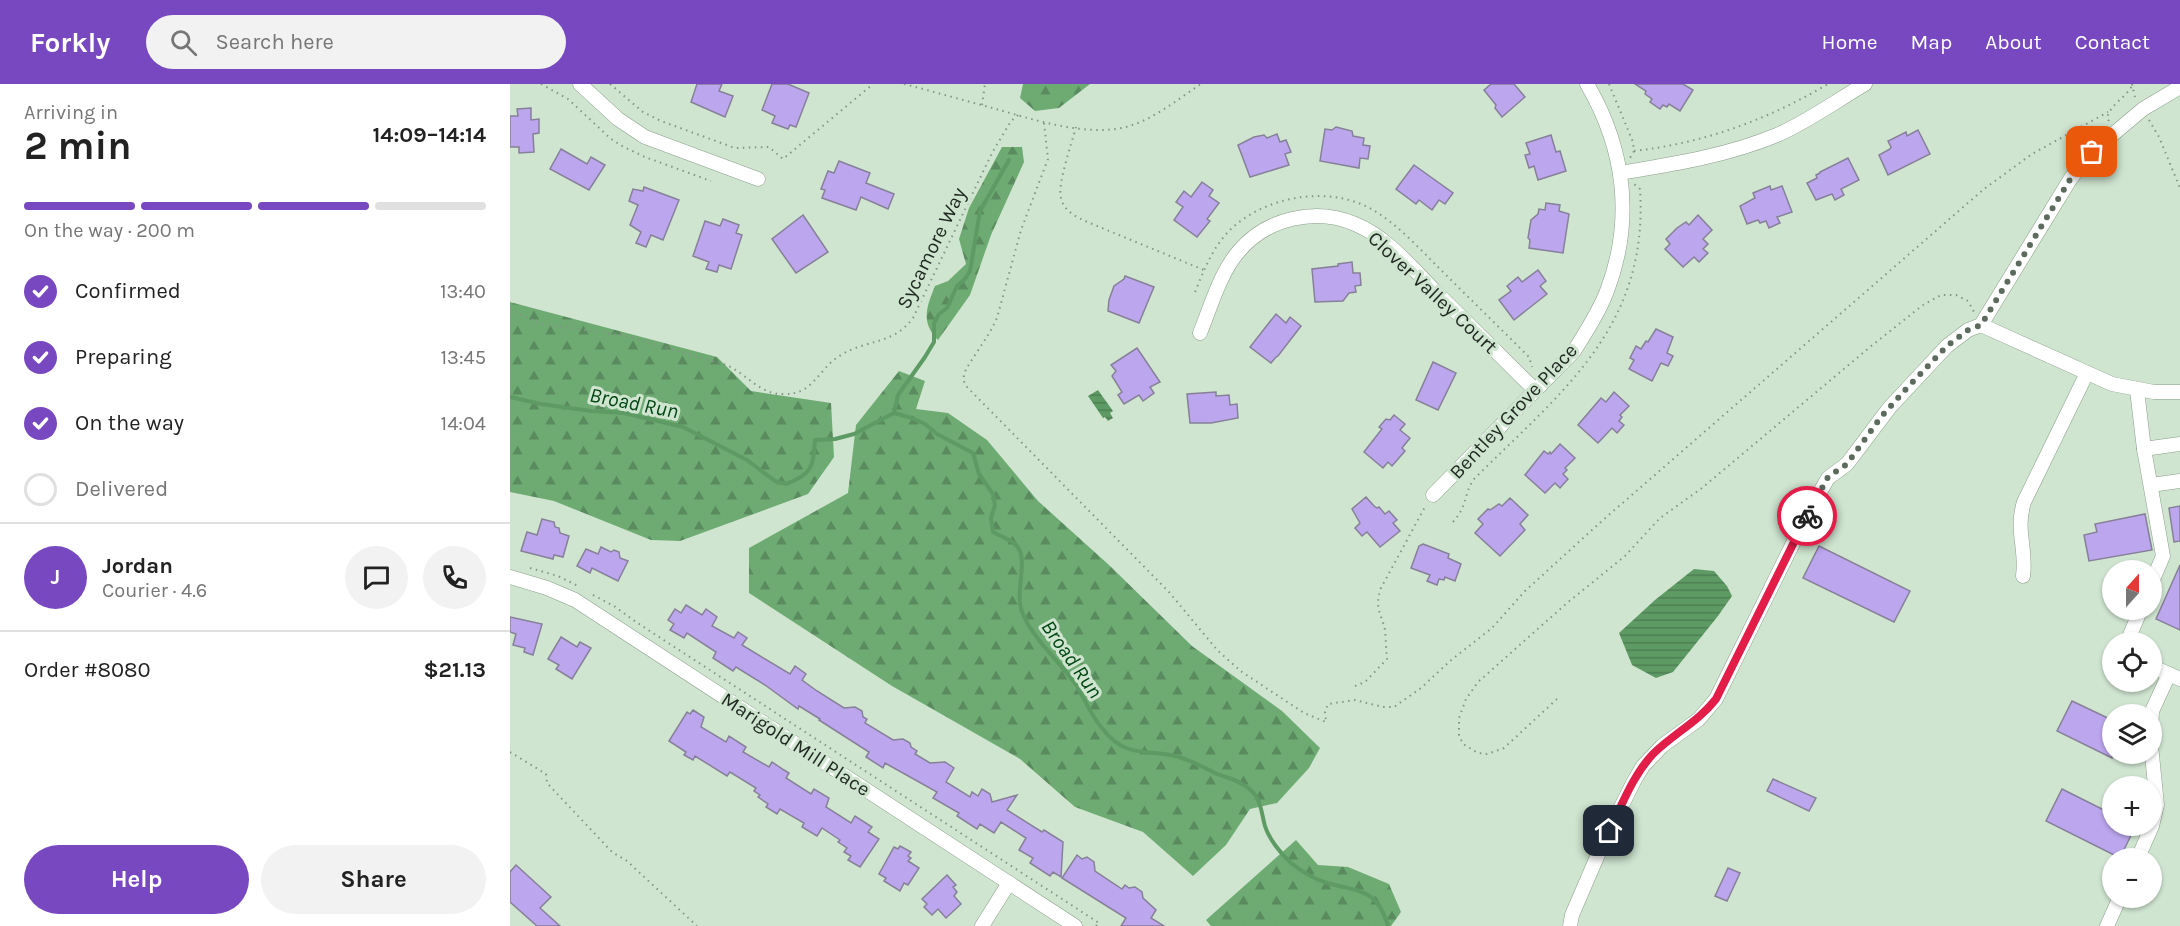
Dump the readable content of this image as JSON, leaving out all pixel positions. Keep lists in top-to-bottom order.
{
  "streets": {
    "street": ["Clover Valley Court", "Bentley Grove Place", "Marigold Mill Place"],
    "path": ["Sycamore Way"]
  },
  "crossings": [
    ["Clover Valley Court", "Bentley Grove Place"]
  ],
  "water": ["Broad Run"],
  "north": "top",
  "page": {
    "header": "Forkly",
    "search": "Search here",
    "nav": [
      "Home",
      "Map",
      "About",
      "Contact"
    ],
    "heading": ["2 min", "Arriving in", "14:09–14:14"],
    "panel": [
      "Jordan",
      "Courier · 4.6",
      "Order #8080",
      "$21.13"
    ],
    "bar": "On the way · 200 m",
    "list": [
      ["Confirmed", "13:40"],
      ["Preparing", "13:45"],
      ["On the way", "14:04"],
      "Delivered"
    ],
    "round": "J",
    "map_buttons": ["+", "−"],
    "buttons": ["Help", "Share"]
  }
}
